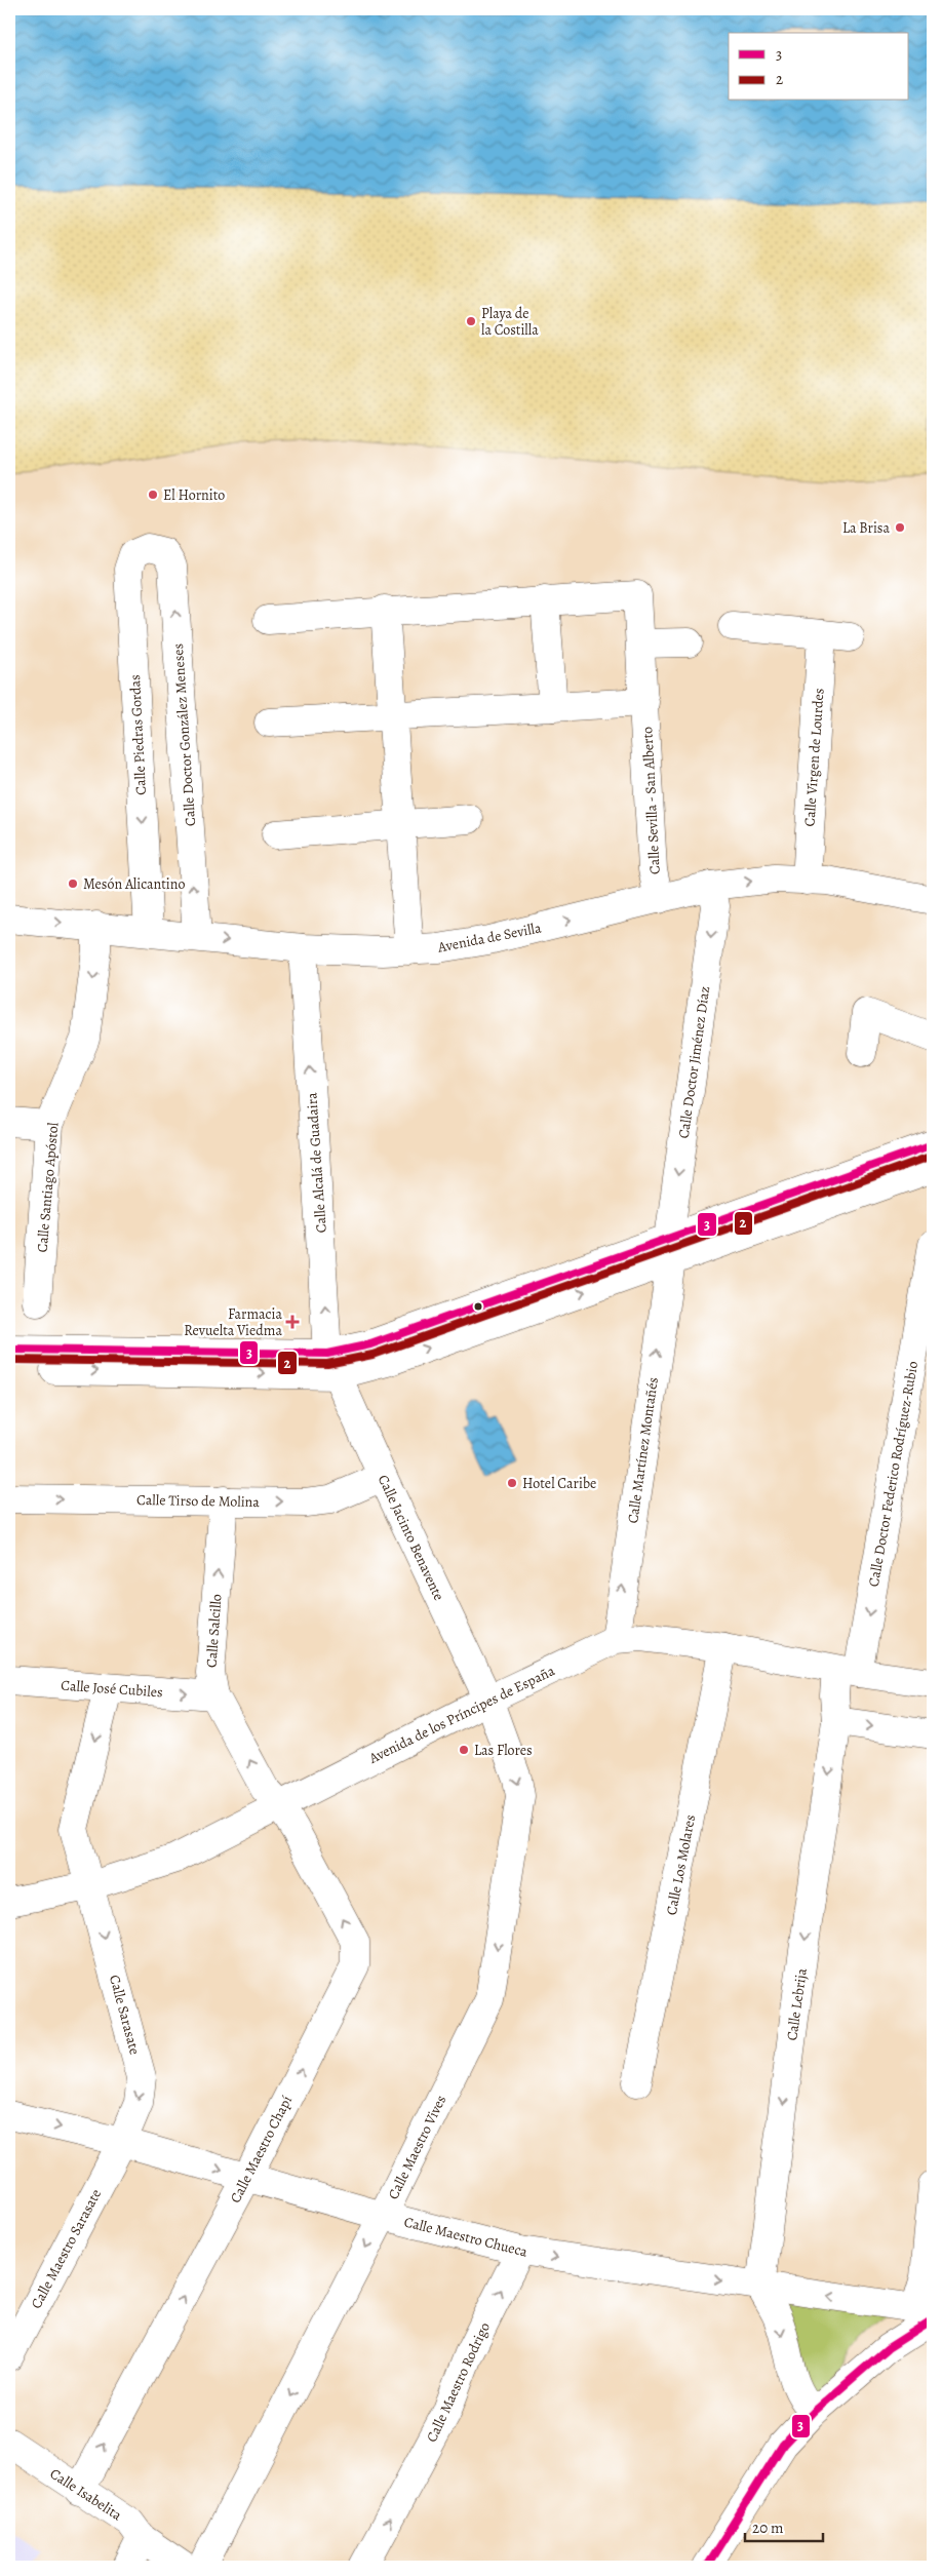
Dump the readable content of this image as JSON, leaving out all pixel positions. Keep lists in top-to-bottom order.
{
  "streets": {
    "street": [
      "Calle Piedras Gordas",
      "Calle Doctor González Meneses",
      "Calle Virgen de Lourdes",
      "Calle Sevilla - San Alberto",
      "Avenida de Sevilla",
      "Calle Doctor Jiménez Díaz",
      "Calle Alcalá de Guadaira",
      "Calle Santiago Apóstol",
      "Calle Martínez Montañés",
      "Calle Doctor Federico Rodríguez-Rubio",
      "Calle Tirso de Molina",
      "Calle Jacinto Benavente",
      "Calle Salcillo",
      "Calle José Cubiles",
      "Avenida de los Príncipes de España",
      "Calle Los Molares",
      "Calle Lebrija",
      "Calle Sarasate",
      "Calle Maestro Vives",
      "Calle Maestro Chapí",
      "Calle Maestro Chueca",
      "Calle Maestro Sarasate",
      "Calle Maestro Rodrigo",
      "Calle Isabelita"
    ]
  },
  "crossings": [
    ["Calle Piedras Gordas", "Calle Doctor González Meneses"],
    ["Calle Piedras Gordas", "Avenida de Sevilla"],
    ["Calle Doctor González Meneses", "Avenida de Sevilla"],
    ["Calle Virgen de Lourdes", "Avenida de Sevilla"],
    ["Calle Sevilla - San Alberto", "Avenida de Sevilla"],
    ["Avenida de Sevilla", "Calle Doctor Jiménez Díaz"],
    ["Avenida de Sevilla", "Calle Alcalá de Guadaira"],
    ["Avenida de Sevilla", "Calle Santiago Apóstol"],
    ["Calle Doctor Jiménez Díaz", "Calle Martínez Montañés"],
    ["Calle Alcalá de Guadaira", "Calle Jacinto Benavente"],
    ["Calle Martínez Montañés", "Avenida de los Príncipes de España"],
    ["Calle Doctor Federico Rodríguez-Rubio", "Avenida de los Príncipes de España"],
    ["Calle Doctor Federico Rodríguez-Rubio", "Calle Lebrija"],
    ["Calle Tirso de Molina", "Calle Jacinto Benavente"],
    ["Calle Tirso de Molina", "Calle Salcillo"],
    ["Calle Jacinto Benavente", "Avenida de los Príncipes de España"],
    ["Calle Jacinto Benavente", "Calle Maestro Vives"],
    ["Calle Salcillo", "Calle José Cubiles"],
    ["Calle Salcillo", "Avenida de los Príncipes de España"],
    ["Calle Salcillo", "Calle Maestro Chapí"],
    ["Calle José Cubiles", "Calle Sarasate"],
    ["Avenida de los Príncipes de España", "Calle Los Molares"],
    ["Avenida de los Príncipes de España", "Calle Sarasate"],
    ["Avenida de los Príncipes de España", "Calle Maestro Vives"],
    ["Avenida de los Príncipes de España", "Calle Maestro Chapí"],
    ["Calle Lebrija", "Calle Maestro Chueca"],
    ["Calle Sarasate", "Calle Maestro Chueca"],
    ["Calle Sarasate", "Calle Maestro Sarasate"],
    ["Calle Maestro Vives", "Calle Maestro Chueca"],
    ["Calle Maestro Chapí", "Calle Maestro Chueca"],
    ["Calle Maestro Chapí", "Calle Isabelita"],
    ["Calle Maestro Chueca", "Calle Maestro Sarasate"],
    ["Calle Maestro Chueca", "Calle Maestro Rodrigo"]
  ],
  "one_way": [
    "Calle Piedras Gordas",
    "Calle Doctor Jiménez Díaz",
    "Calle Alcalá de Guadaira",
    "Calle Santiago Apóstol",
    "Calle Martínez Montañés",
    "Calle Doctor Federico Rodríguez-Rubio",
    "Calle Salcillo",
    "Calle José Cubiles",
    "Calle Lebrija",
    "Calle Sarasate",
    "Calle Maestro Vives",
    "Calle Maestro Chapí",
    "Calle Maestro Rodrigo"
  ],
  "places": {
    "other": [
      "Playa de la Costilla",
      "El Hornito",
      "La Brisa",
      "Mesón Alicantino",
      "Hotel Caribe",
      "Las Flores"
    ],
    "health": ["Farmacia Revuelta Viedma"]
  },
  "lines": ["transit line 3", "transit line 2"],
  "legend": ["3", "2"],
  "scale_bar": "20 m"
}
